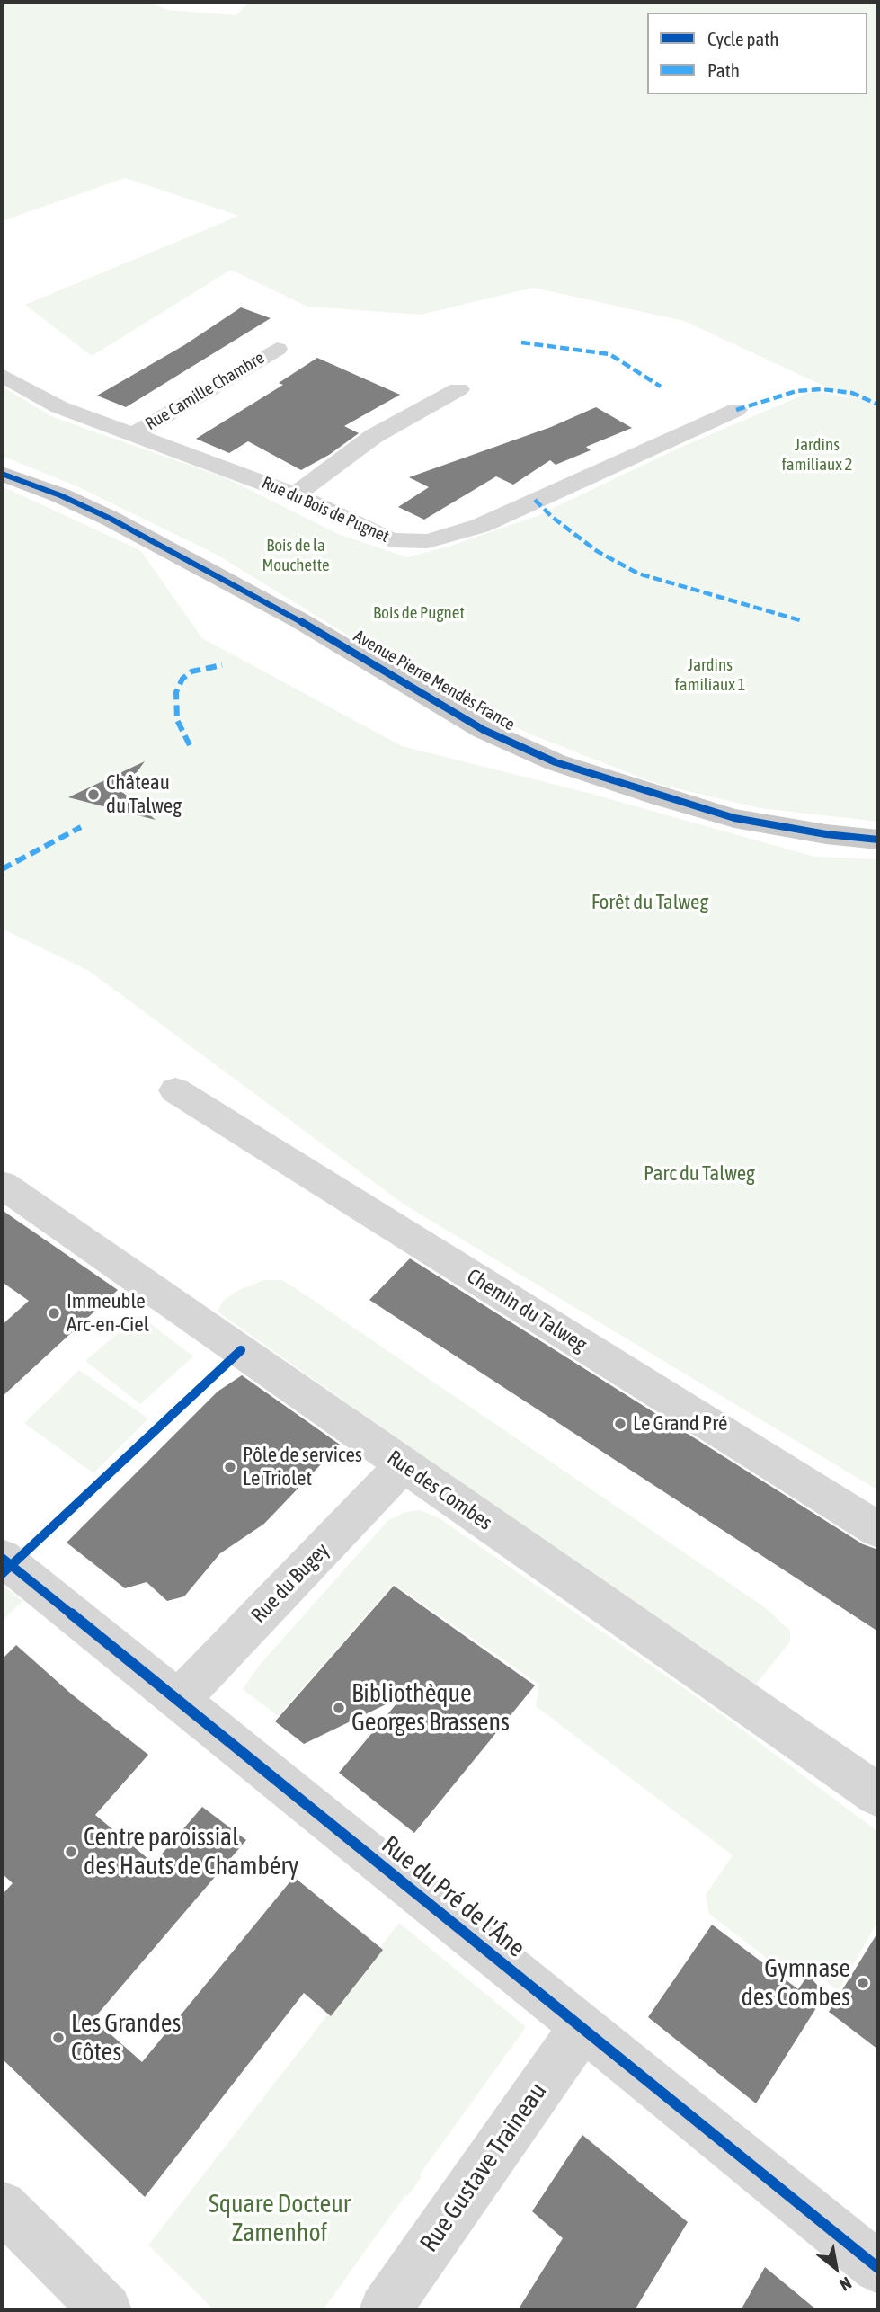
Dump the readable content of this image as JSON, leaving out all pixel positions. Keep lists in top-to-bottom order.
{
  "streets": {
    "main road": ["Avenue Pierre Mendès France"],
    "street": [
      "Rue Camille Chambre",
      "Rue du Bois de Pugnet",
      "Chemin du Talweg",
      "Rue des Combes",
      "Rue du Bugey",
      "Rue du Pré de l'Âne",
      "Rue Gustave Traineau"
    ]
  },
  "crossings": [
    ["Rue Camille Chambre", "Rue du Bois de Pugnet"],
    ["Rue des Combes", "Rue du Bugey"],
    ["Rue du Bugey", "Rue du Pré de l'Âne"],
    ["Rue du Pré de l'Âne", "Rue Gustave Traineau"]
  ],
  "parks": [
    "Jardins familiaux 2",
    "Bois de la Mouchette",
    "Bois de Pugnet",
    "Jardins familiaux 1",
    "Forêt du Talweg",
    "Parc du Talweg",
    "Square Docteur Zamenhof"
  ],
  "places": [
    "Château du Talweg",
    "Immeuble Arc-en-Ciel",
    "Le Grand Pré",
    "Pôle de services Le Triolet",
    "Bibliothèque Georges Brassens",
    "Centre paroissial des Hauts de Chambéry",
    "Gymnase des Combes",
    "Les Grandes Côtes"
  ],
  "legend": ["Cycle path", "Path"],
  "north": "bottom right"
}
